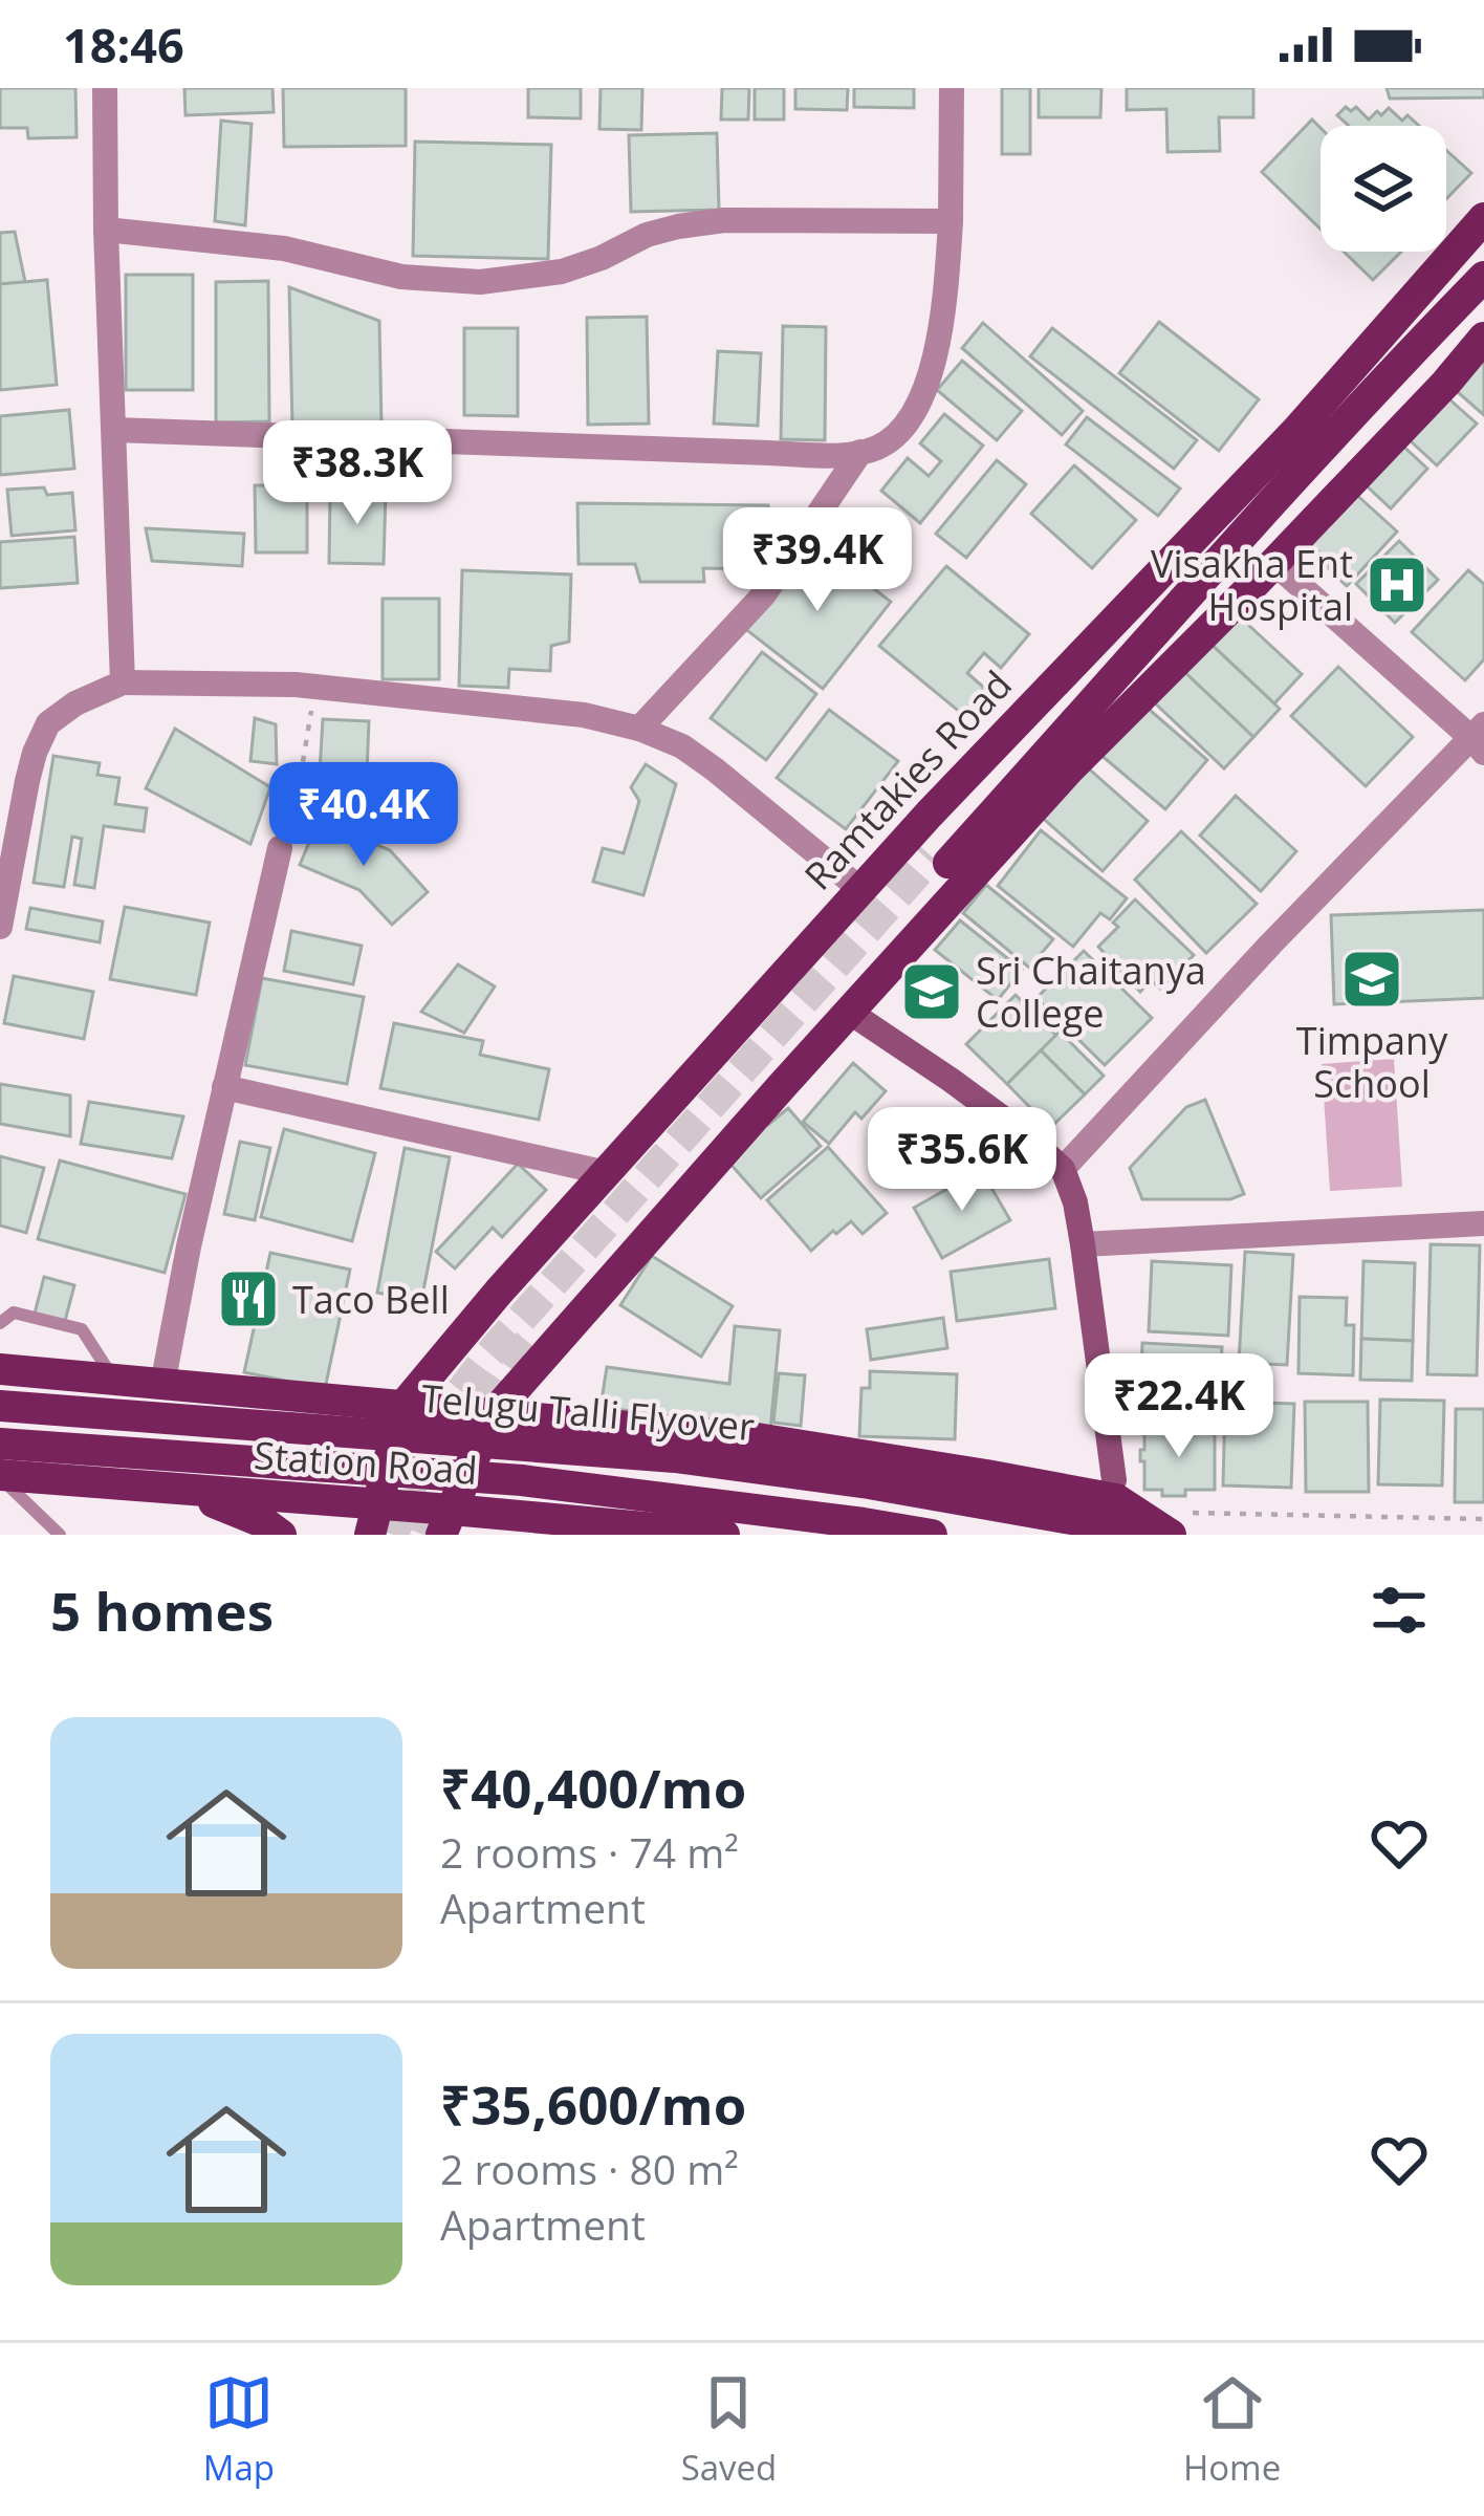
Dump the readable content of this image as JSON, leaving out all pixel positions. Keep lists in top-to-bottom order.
{
  "streets": {
    "main road": ["Ramtakies Road", "Telugu Talli Flyover", "Station Road"]
  },
  "places": {
    "hospital": ["Visakha Ent Hospital"],
    "school or university": ["Timpany School", "Sri Chaitanya College"],
    "restaurant": ["Taco Bell"]
  },
  "page": {
    "status": "18:46",
    "price": [
      "₹38.3K",
      "₹39.4K",
      "₹40.4K",
      "₹35.6K",
      "₹22.4K"
    ],
    "heading": "5 homes",
    "list": [
      {
        "name": "₹40,400/mo",
        "note": "2 rooms · 74 m² · Apartment"
      },
      {
        "name": "₹35,600/mo",
        "note": "2 rooms · 80 m² · Apartment"
      }
    ],
    "tabs": ["Map", "Saved", "Home"]
  }
}
